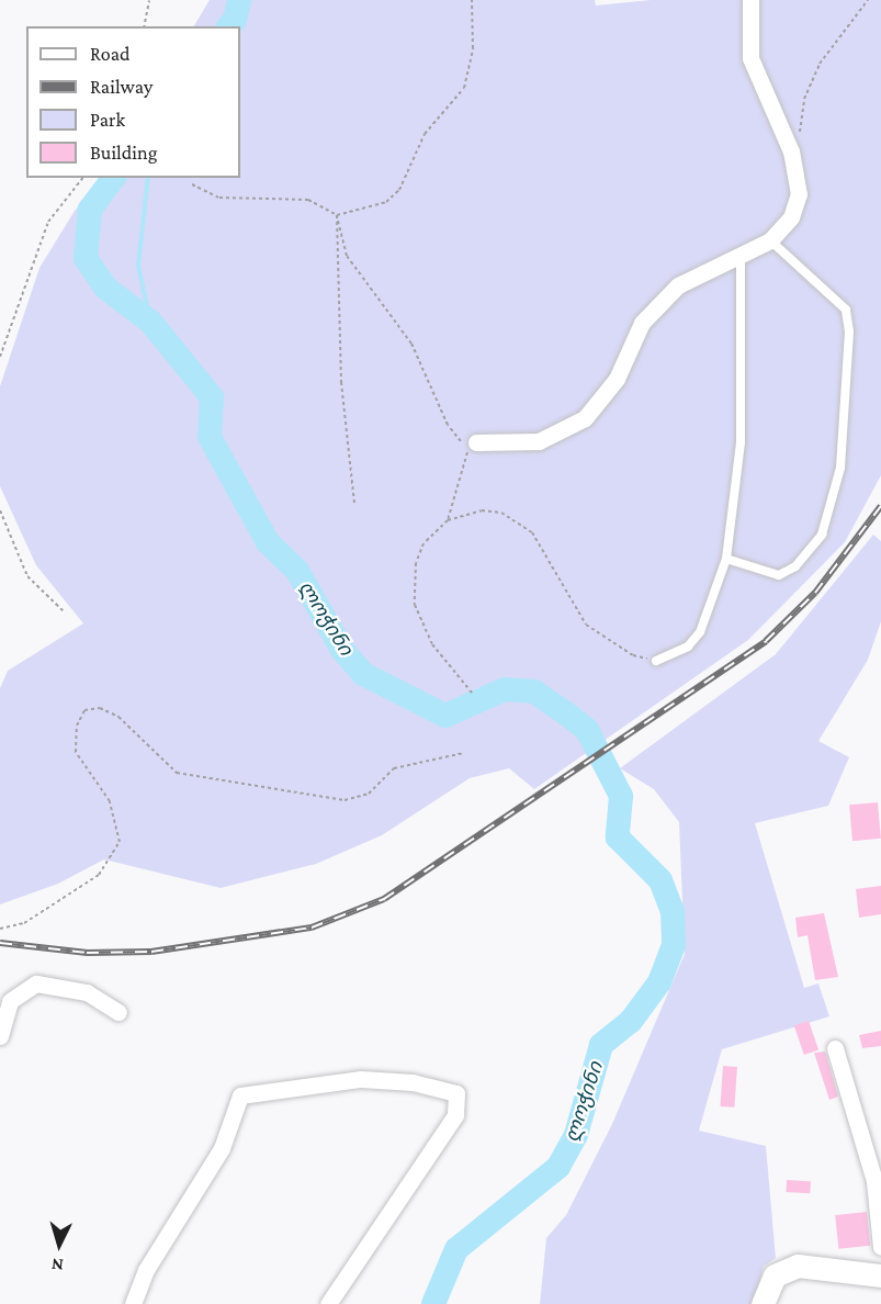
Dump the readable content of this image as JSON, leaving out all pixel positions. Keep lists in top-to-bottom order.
{
  "water": ["ლოჭინი"],
  "legend": [
    "Road",
    "Railway",
    "Park",
    "Building"
  ],
  "north": "bottom"
}
